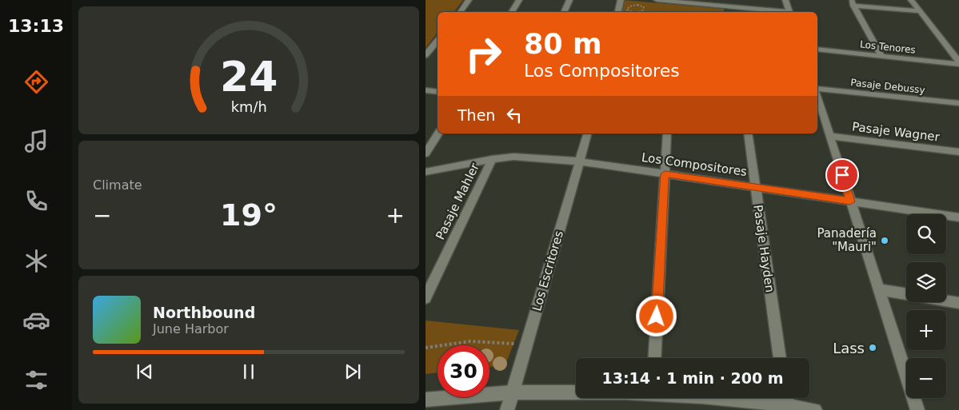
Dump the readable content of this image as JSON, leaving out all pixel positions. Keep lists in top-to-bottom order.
{
  "streets": {
    "street": [
      "Los Tenores",
      "Pasaje Debussy",
      "Pasaje Wagner",
      "Los Compositores",
      "Pasaje Mahler",
      "Pasaje Hayden",
      "Los Escritores"
    ]
  },
  "crossings": [
    ["Los Compositores", "Pasaje Mahler"],
    ["Los Compositores", "Pasaje Hayden"],
    ["Los Compositores", "Los Escritores"]
  ],
  "places": ["Panadería \"Mauri\"", "Lass"],
  "page": {
    "tabs": "13:13",
    "turn": ["80 m", "Los Compositores"],
    "then": "Then",
    "tile": "Climate",
    "heat": ["−", "19°", "+"],
    "map_buttons": ["+", "−"],
    "song": ["Northbound", "June Harbor"],
    "limit": "30",
    "trip": "13:14 · 1 min · 200 m",
    "gauge": ["24", "km/h"]
  }
}
